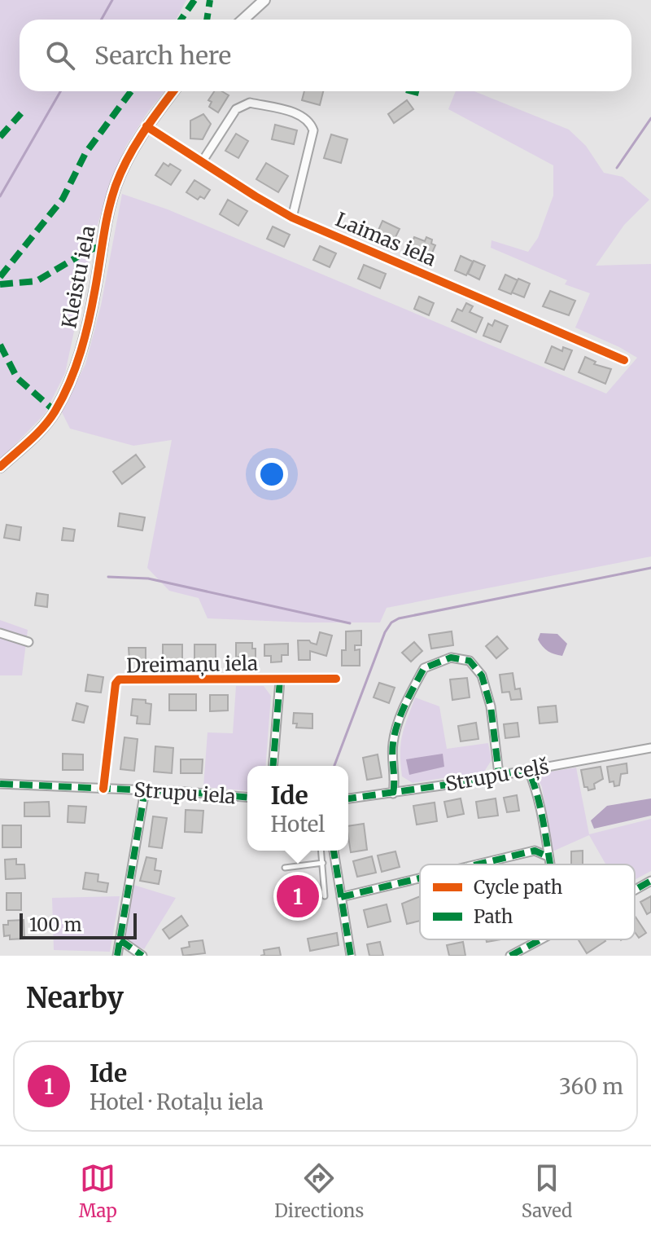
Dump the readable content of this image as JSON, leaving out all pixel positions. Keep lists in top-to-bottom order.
{
  "streets": {
    "street": [
      "Laimas iela",
      "Kleistu iela",
      "Dreimaņu iela",
      "Strupu ceļš",
      "Strupu iela"
    ]
  },
  "crossings": [
    ["Laimas iela", "Kleistu iela"],
    ["Dreimaņu iela", "Strupu iela"]
  ],
  "legend": ["Cycle path", "Path"],
  "scale_bar": "100 m",
  "page": {
    "search": "Search here",
    "popup": ["Ide", "Hotel"],
    "pins": "1",
    "scale": "100 m",
    "heading": "Nearby",
    "list": [
      {
        "mark": "1",
        "name": "Ide",
        "note": "Hotel · Rotaļu iela",
        "value": "360 m"
      }
    ],
    "nav": ["Map", "Directions", "Saved"]
  }
}
